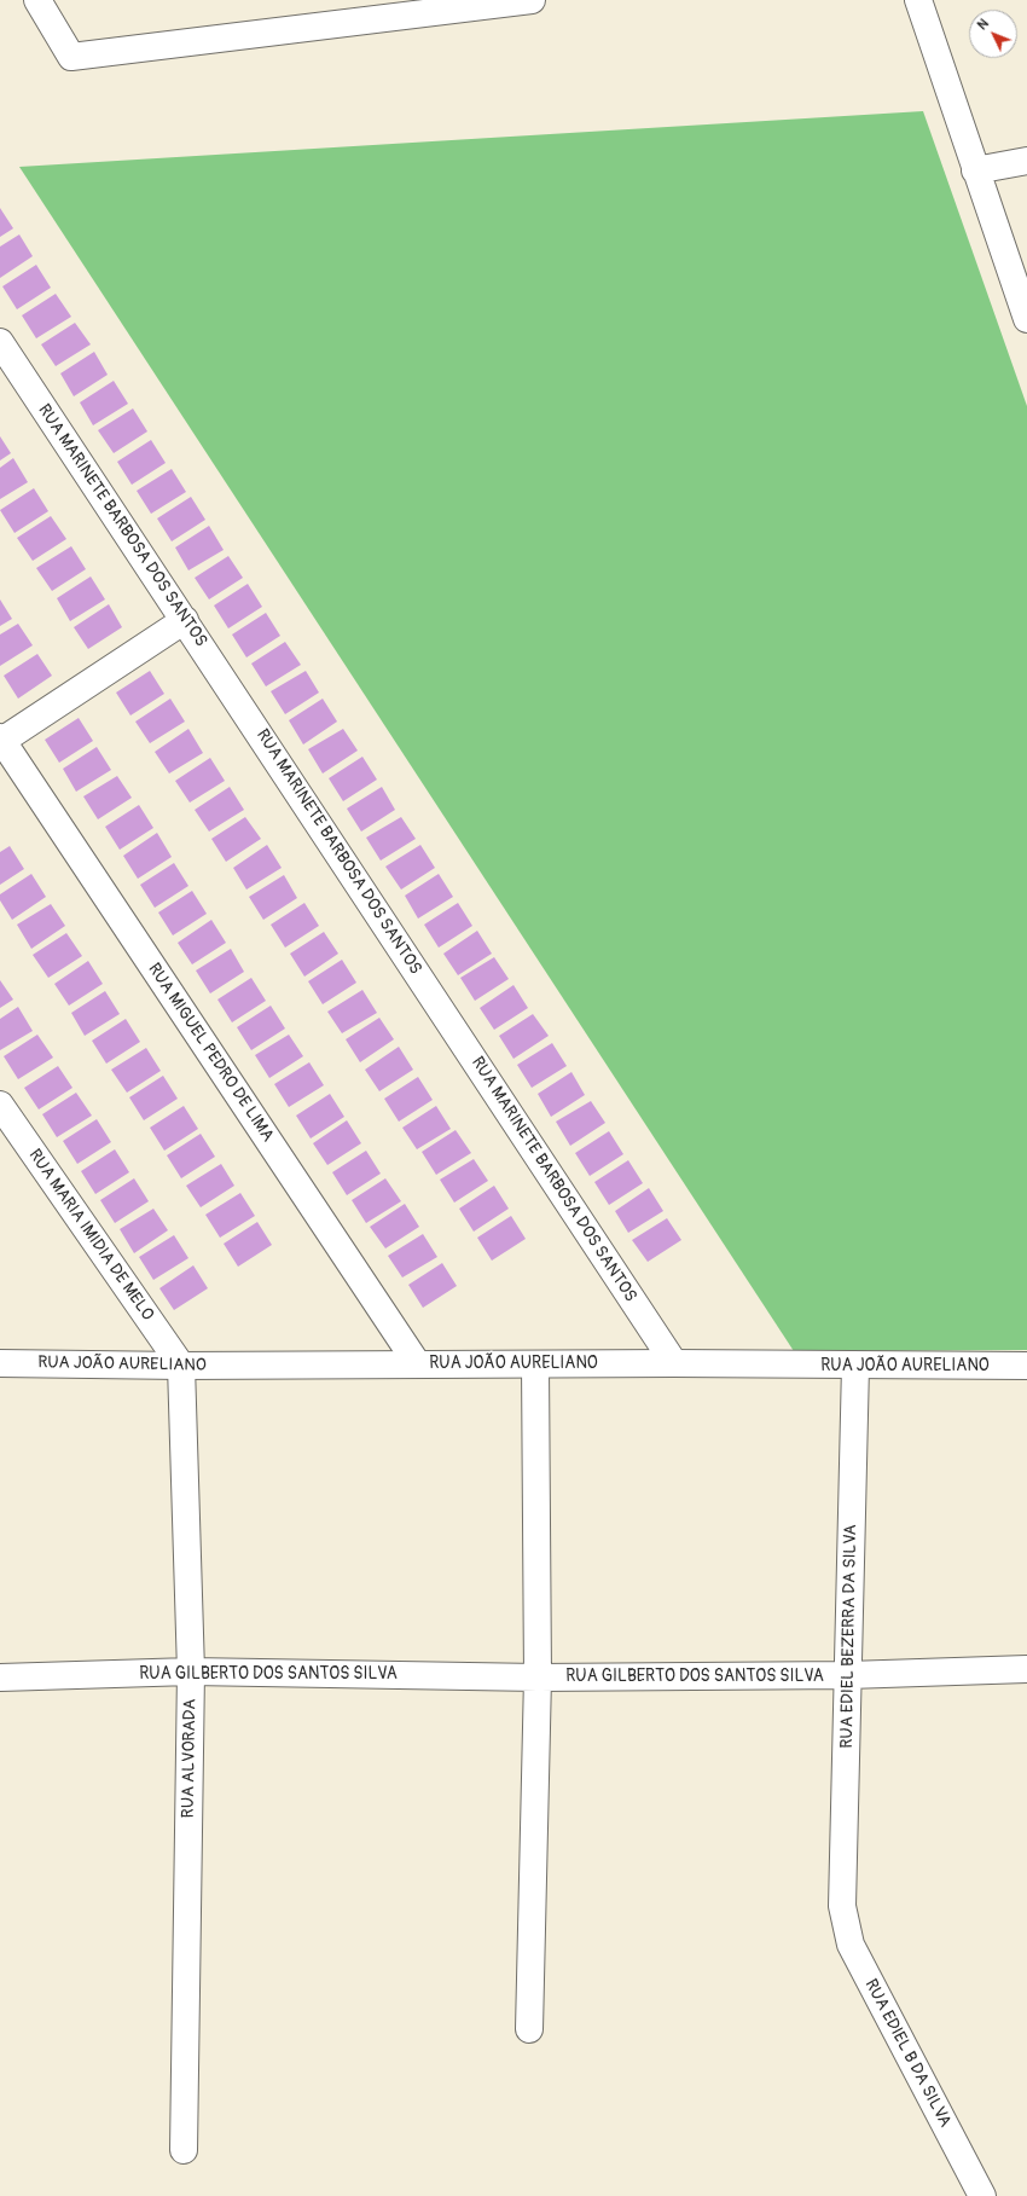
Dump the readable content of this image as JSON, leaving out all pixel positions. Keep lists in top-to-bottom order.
{
  "streets": {
    "street": [
      "RUA MARINETE BARBOSA DOS SANTOS",
      "RUA MIGUEL PEDRO DE LIMA",
      "RUA MARIA IMIDIA DE MELO",
      "RUA JOÃO AURELIANO",
      "RUA EDIEL BEZERRA DA SILVA",
      "RUA GILBERTO DOS SANTOS SILVA",
      "RUA ALVORADA",
      "RUA EDIEL B DA SILVA"
    ]
  },
  "crossings": [
    ["RUA MARINETE BARBOSA DOS SANTOS", "RUA JOÃO AURELIANO"],
    ["RUA MIGUEL PEDRO DE LIMA", "RUA JOÃO AURELIANO"],
    ["RUA MARIA IMIDIA DE MELO", "RUA JOÃO AURELIANO"],
    ["RUA MARIA IMIDIA DE MELO", "RUA ALVORADA"],
    ["RUA JOÃO AURELIANO", "RUA EDIEL BEZERRA DA SILVA"],
    ["RUA JOÃO AURELIANO", "RUA ALVORADA"],
    ["RUA EDIEL BEZERRA DA SILVA", "RUA GILBERTO DOS SANTOS SILVA"],
    ["RUA EDIEL BEZERRA DA SILVA", "RUA EDIEL B DA SILVA"],
    ["RUA GILBERTO DOS SANTOS SILVA", "RUA ALVORADA"]
  ],
  "north": "top left"
}
